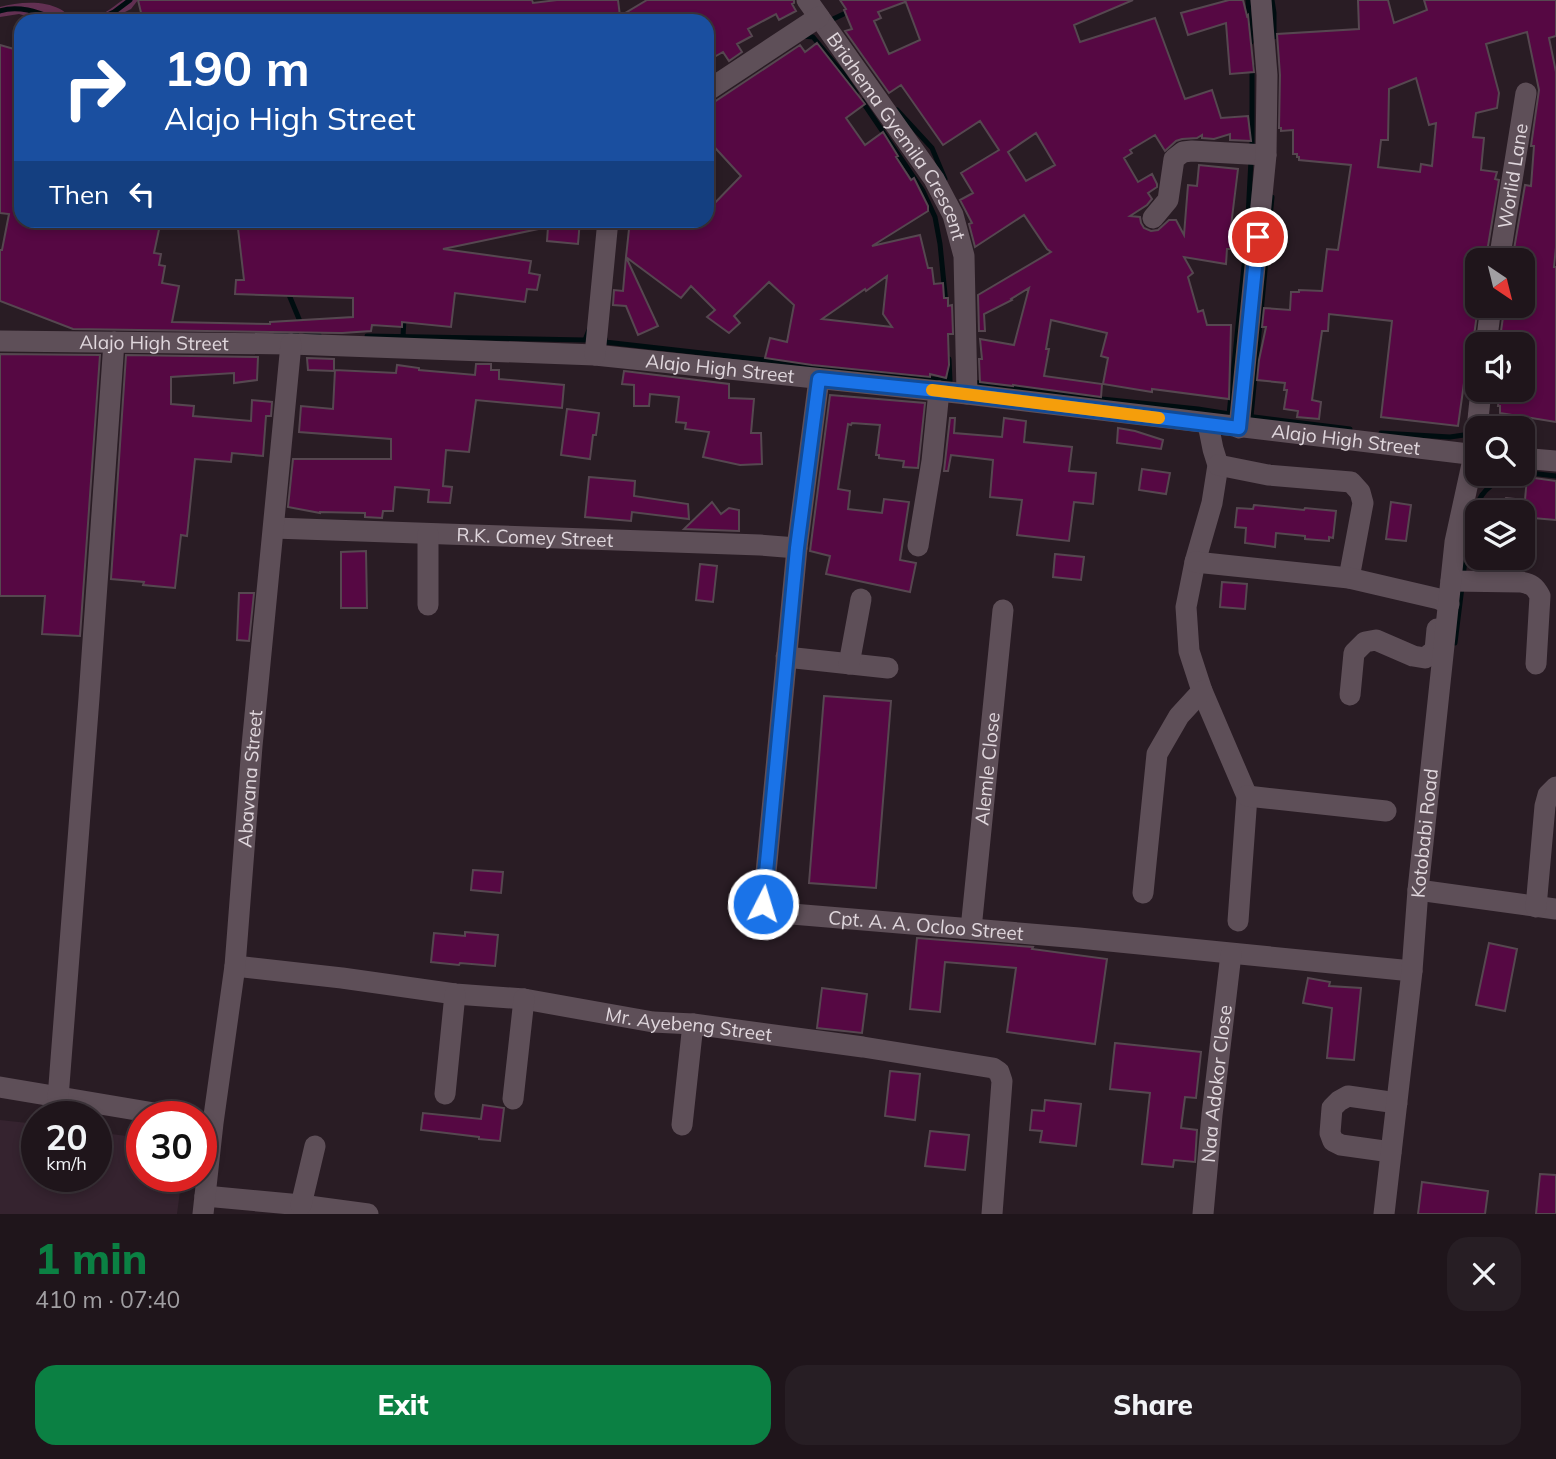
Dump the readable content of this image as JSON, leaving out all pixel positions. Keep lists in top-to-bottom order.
{
  "streets": {
    "street": [
      "Briahema Gyemila Crescent",
      "Worlid Lane",
      "Alajo High Street",
      "R.K. Comey Street",
      "Alemle Close",
      "Abavana Street",
      "Kotobabi Road",
      "Cpt. A. A. Ocloo Street",
      "Mr. Ayebeng Street",
      "Naa Adokor Close"
    ]
  },
  "crossings": [
    ["Briahema Gyemila Crescent", "Alajo High Street"],
    ["Alajo High Street", "Abavana Street"],
    ["Alajo High Street", "Cpt. A. A. Ocloo Street"],
    ["R.K. Comey Street", "Abavana Street"],
    ["R.K. Comey Street", "Cpt. A. A. Ocloo Street"],
    ["Alemle Close", "Cpt. A. A. Ocloo Street"],
    ["Abavana Street", "Mr. Ayebeng Street"],
    ["Kotobabi Road", "Cpt. A. A. Ocloo Street"],
    ["Cpt. A. A. Ocloo Street", "Naa Adokor Close"]
  ],
  "north": "bottom right",
  "page": {
    "turn": ["190 m", "Alajo High Street"],
    "then": "Then",
    "speed": "20 km/h",
    "limit": "30",
    "heading": ["1 min", "410 m · 07:40"],
    "buttons": ["Exit", "Share"]
  }
}
